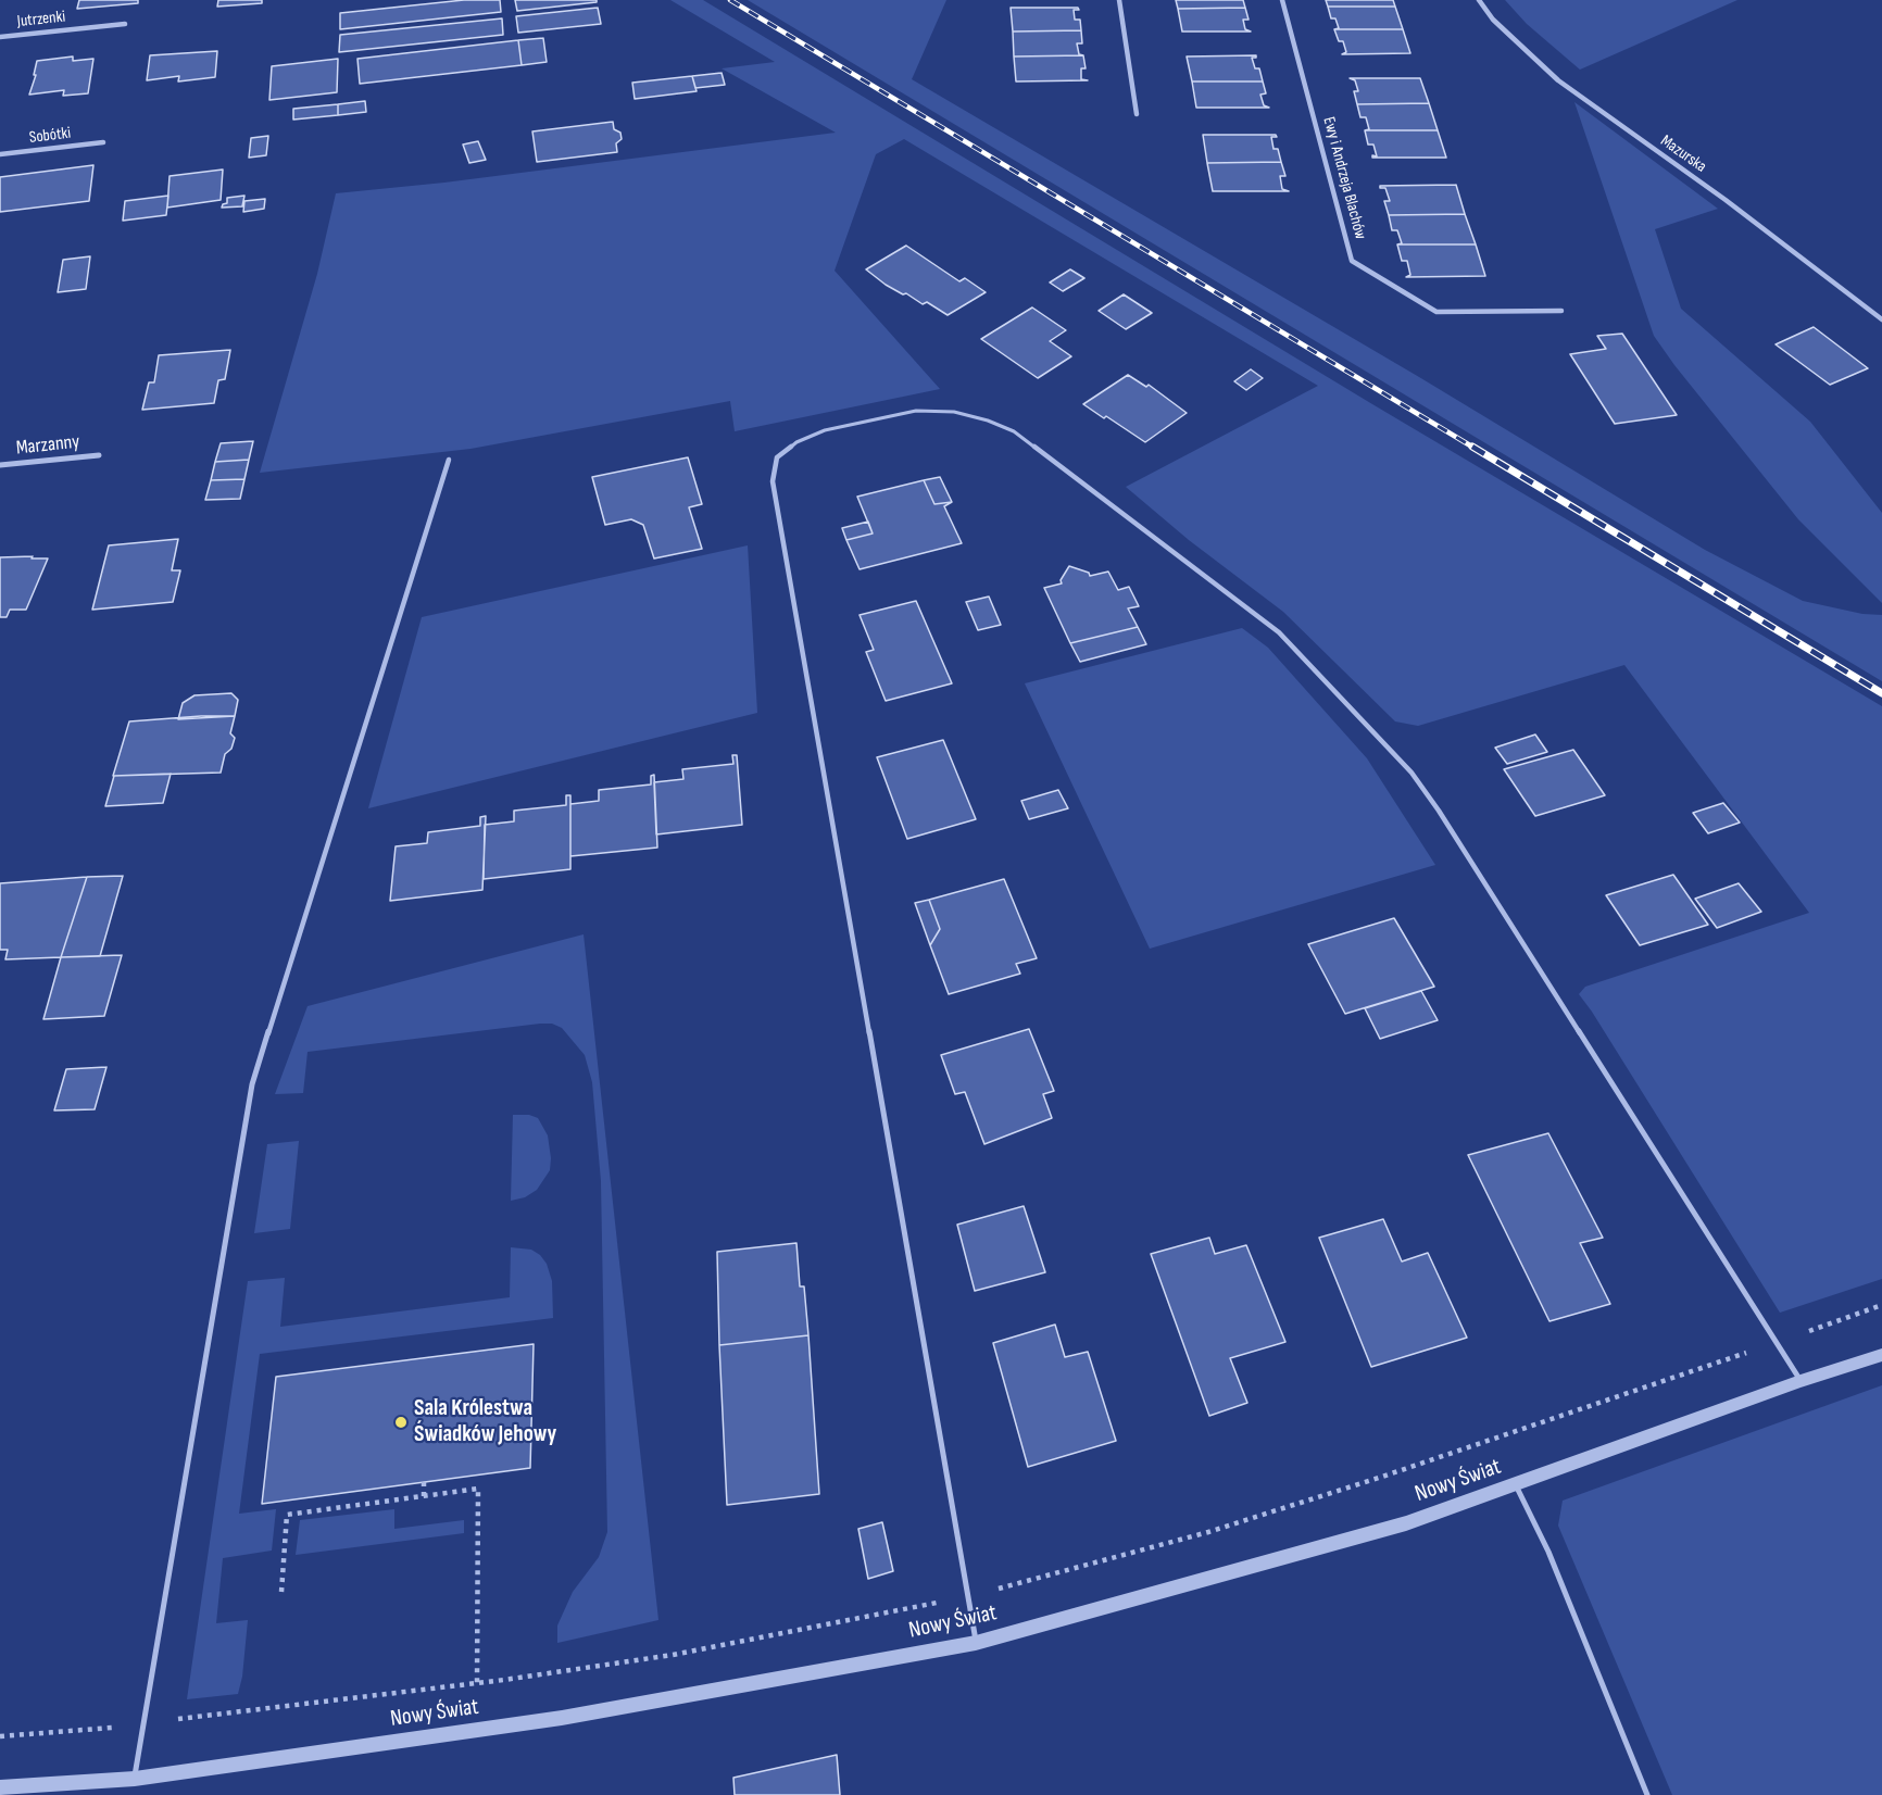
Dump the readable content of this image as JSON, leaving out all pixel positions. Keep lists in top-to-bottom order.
{
  "streets": {
    "street": [
      "Jutrzenki",
      "Sobótki",
      "Mazurska",
      "Ewy i Andrzeja Blachów",
      "Marzanny",
      "Nowy Świat"
    ]
  },
  "places": ["Sala Królestwa Świadków Jehowy"]
}
